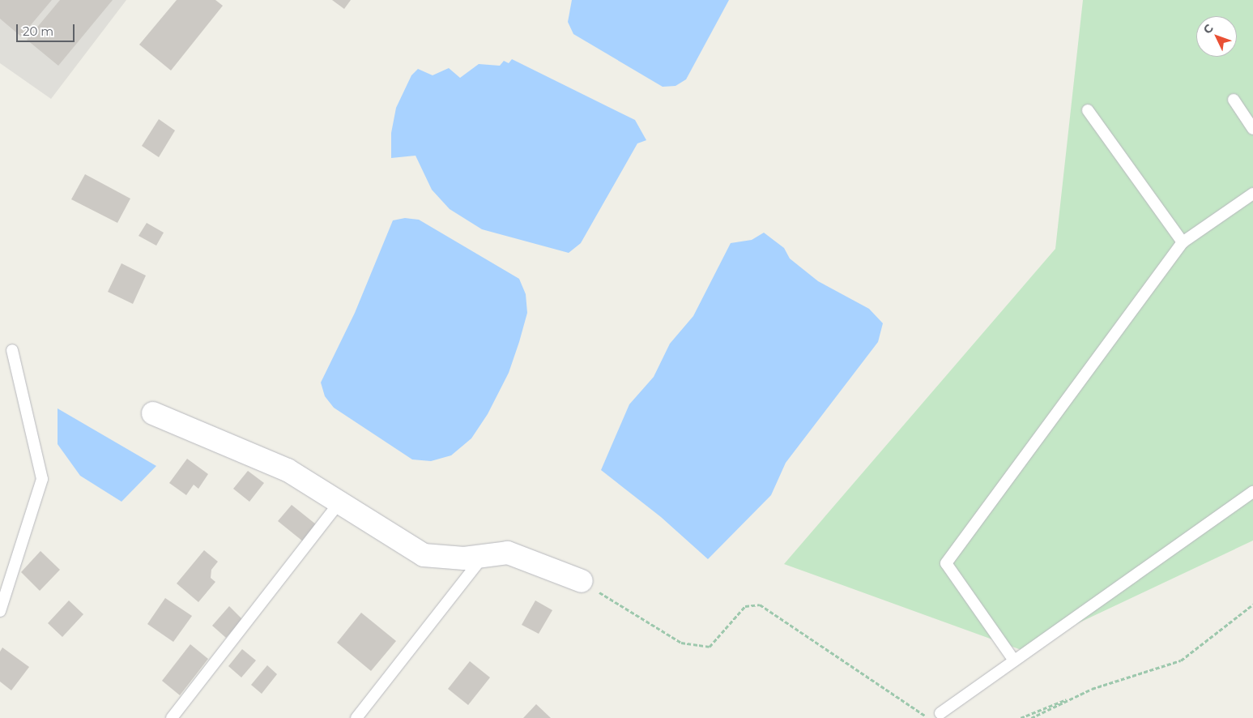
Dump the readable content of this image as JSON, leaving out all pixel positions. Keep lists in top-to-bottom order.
{
  "scale_bar": "20 m",
  "north": "top left"
}
